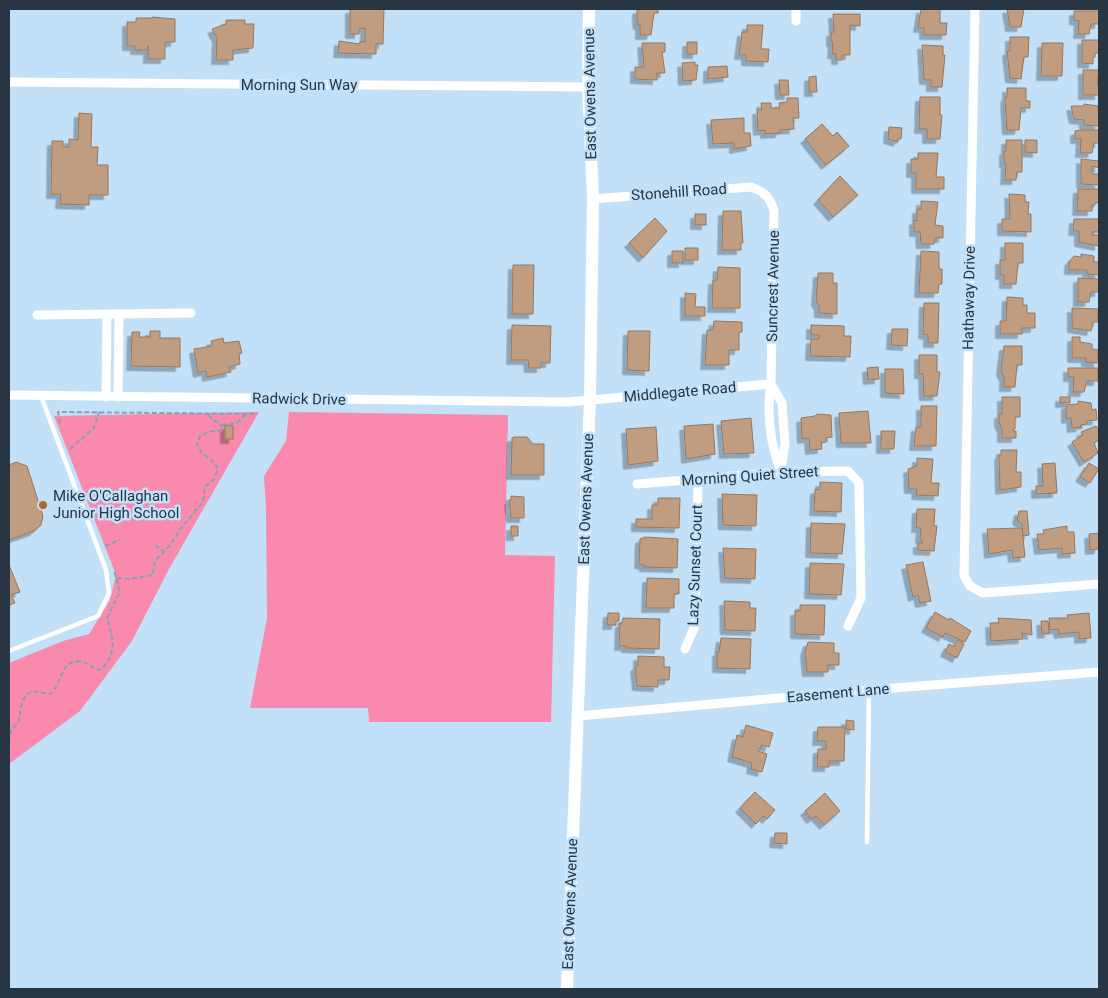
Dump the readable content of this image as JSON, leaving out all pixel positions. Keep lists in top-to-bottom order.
{
  "streets": {
    "street": [
      "Morning Sun Way",
      "East Owens Avenue",
      "Stonehill Road",
      "Suncrest Avenue",
      "Hathaway Drive",
      "Middlegate Road",
      "Radwick Drive",
      "Morning Quiet Street",
      "Lazy Sunset Court",
      "Easement Lane"
    ]
  },
  "crossings": [
    ["Morning Sun Way", "East Owens Avenue"],
    ["East Owens Avenue", "Stonehill Road"],
    ["East Owens Avenue", "Middlegate Road"],
    ["East Owens Avenue", "Radwick Drive"],
    ["East Owens Avenue", "Easement Lane"],
    ["Stonehill Road", "Suncrest Avenue"],
    ["Suncrest Avenue", "Middlegate Road"],
    ["Suncrest Avenue", "Morning Quiet Street"],
    ["Middlegate Road", "Radwick Drive"],
    ["Morning Quiet Street", "Lazy Sunset Court"]
  ],
  "places": ["Mike O'Callaghan Junior High School"]
}
